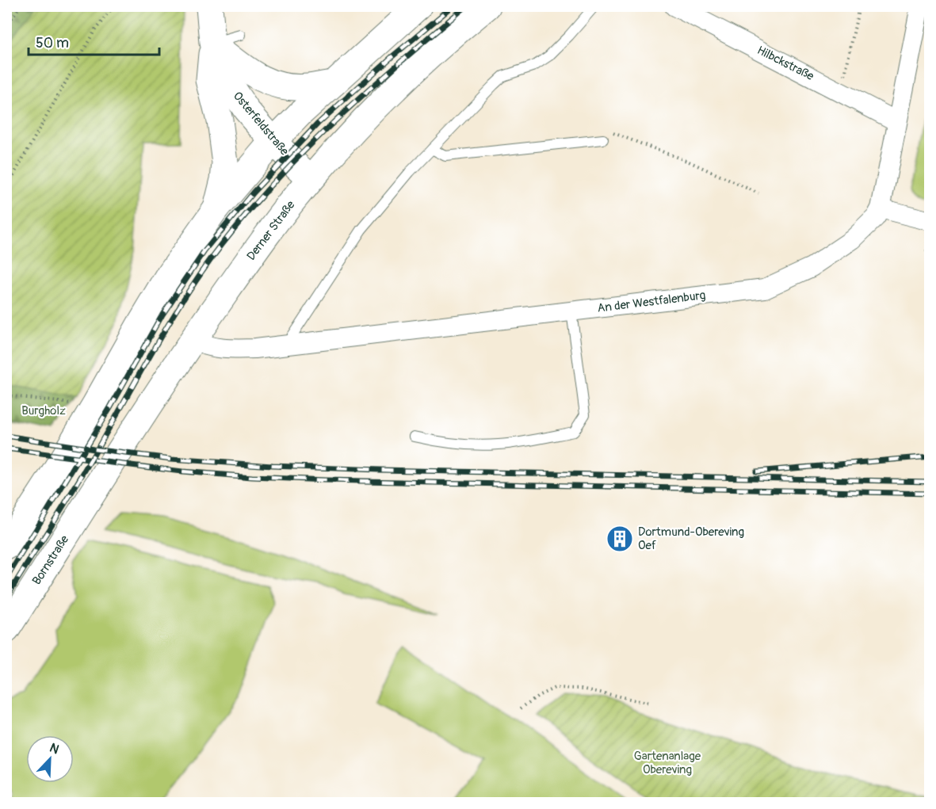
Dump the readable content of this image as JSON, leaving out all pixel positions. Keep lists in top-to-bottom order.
{
  "streets": {
    "main road": ["Osterfeldstraße", "Derner Straße", "Bornstraße"],
    "street": ["Hilbckstraße", "An der Westfalenburg"]
  },
  "crossings": [
    ["Hilbckstraße", "An der Westfalenburg"],
    ["Osterfeldstraße", "Derner Straße"],
    ["Derner Straße", "An der Westfalenburg"],
    ["Derner Straße", "Bornstraße"]
  ],
  "parks": ["Burgholz", "Gartenanlage Obereving"],
  "places": {
    "building": ["Dortmund-Obereving Oef"]
  },
  "scale_bar": "50 m",
  "north": "top right"
}
